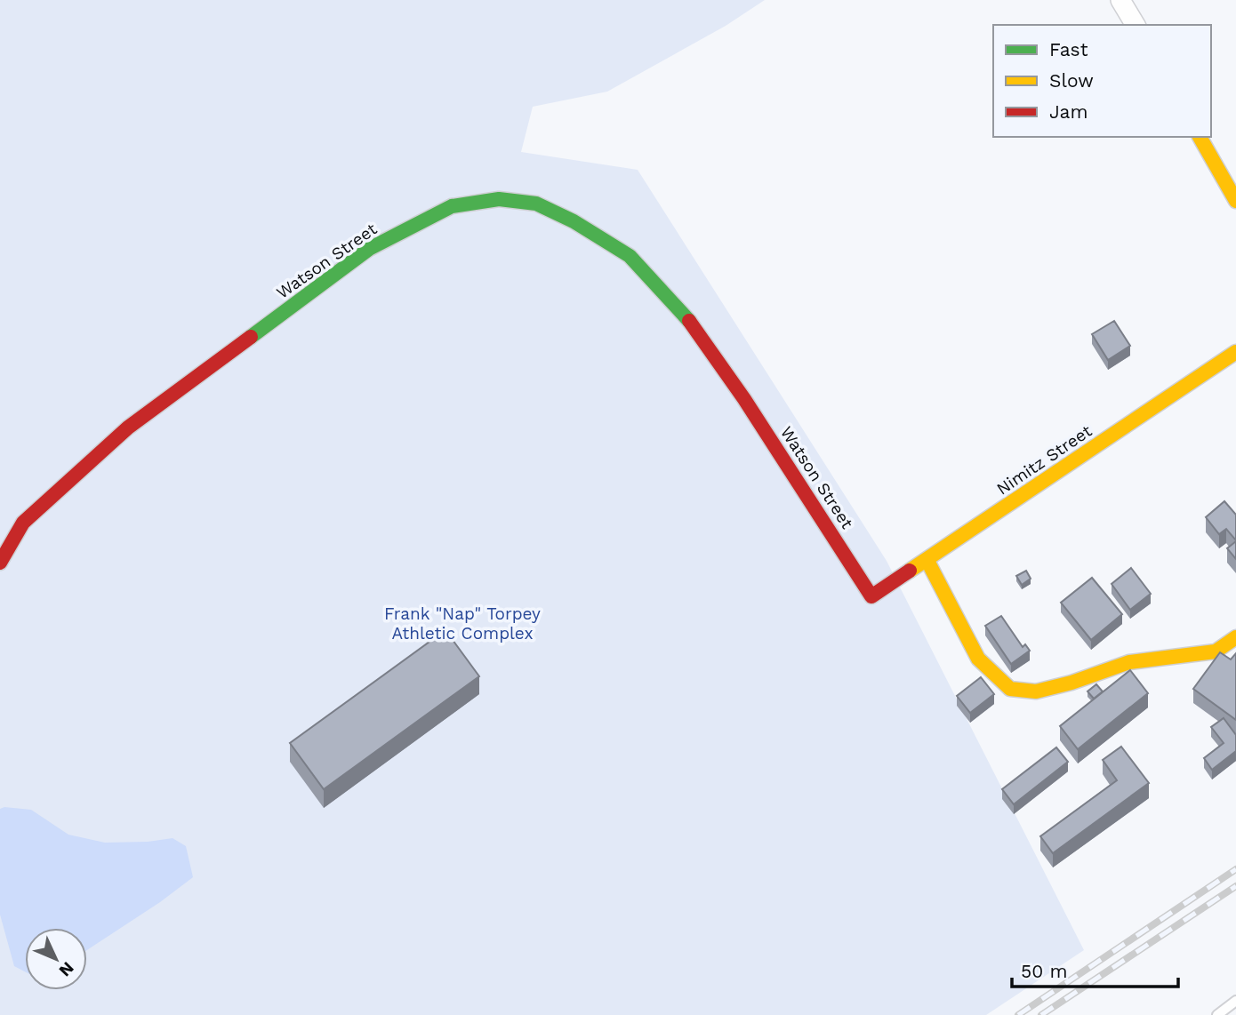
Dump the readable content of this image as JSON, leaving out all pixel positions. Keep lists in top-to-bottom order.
{
  "streets": {
    "street": ["Watson Street", "Nimitz Street"]
  },
  "crossings": [
    ["Watson Street", "Nimitz Street"]
  ],
  "parks": ["Frank \"Nap\" Torpey Athletic Complex"],
  "legend": ["Fast", "Slow", "Jam"],
  "scale_bar": "50 m",
  "north": "bottom right"
}
